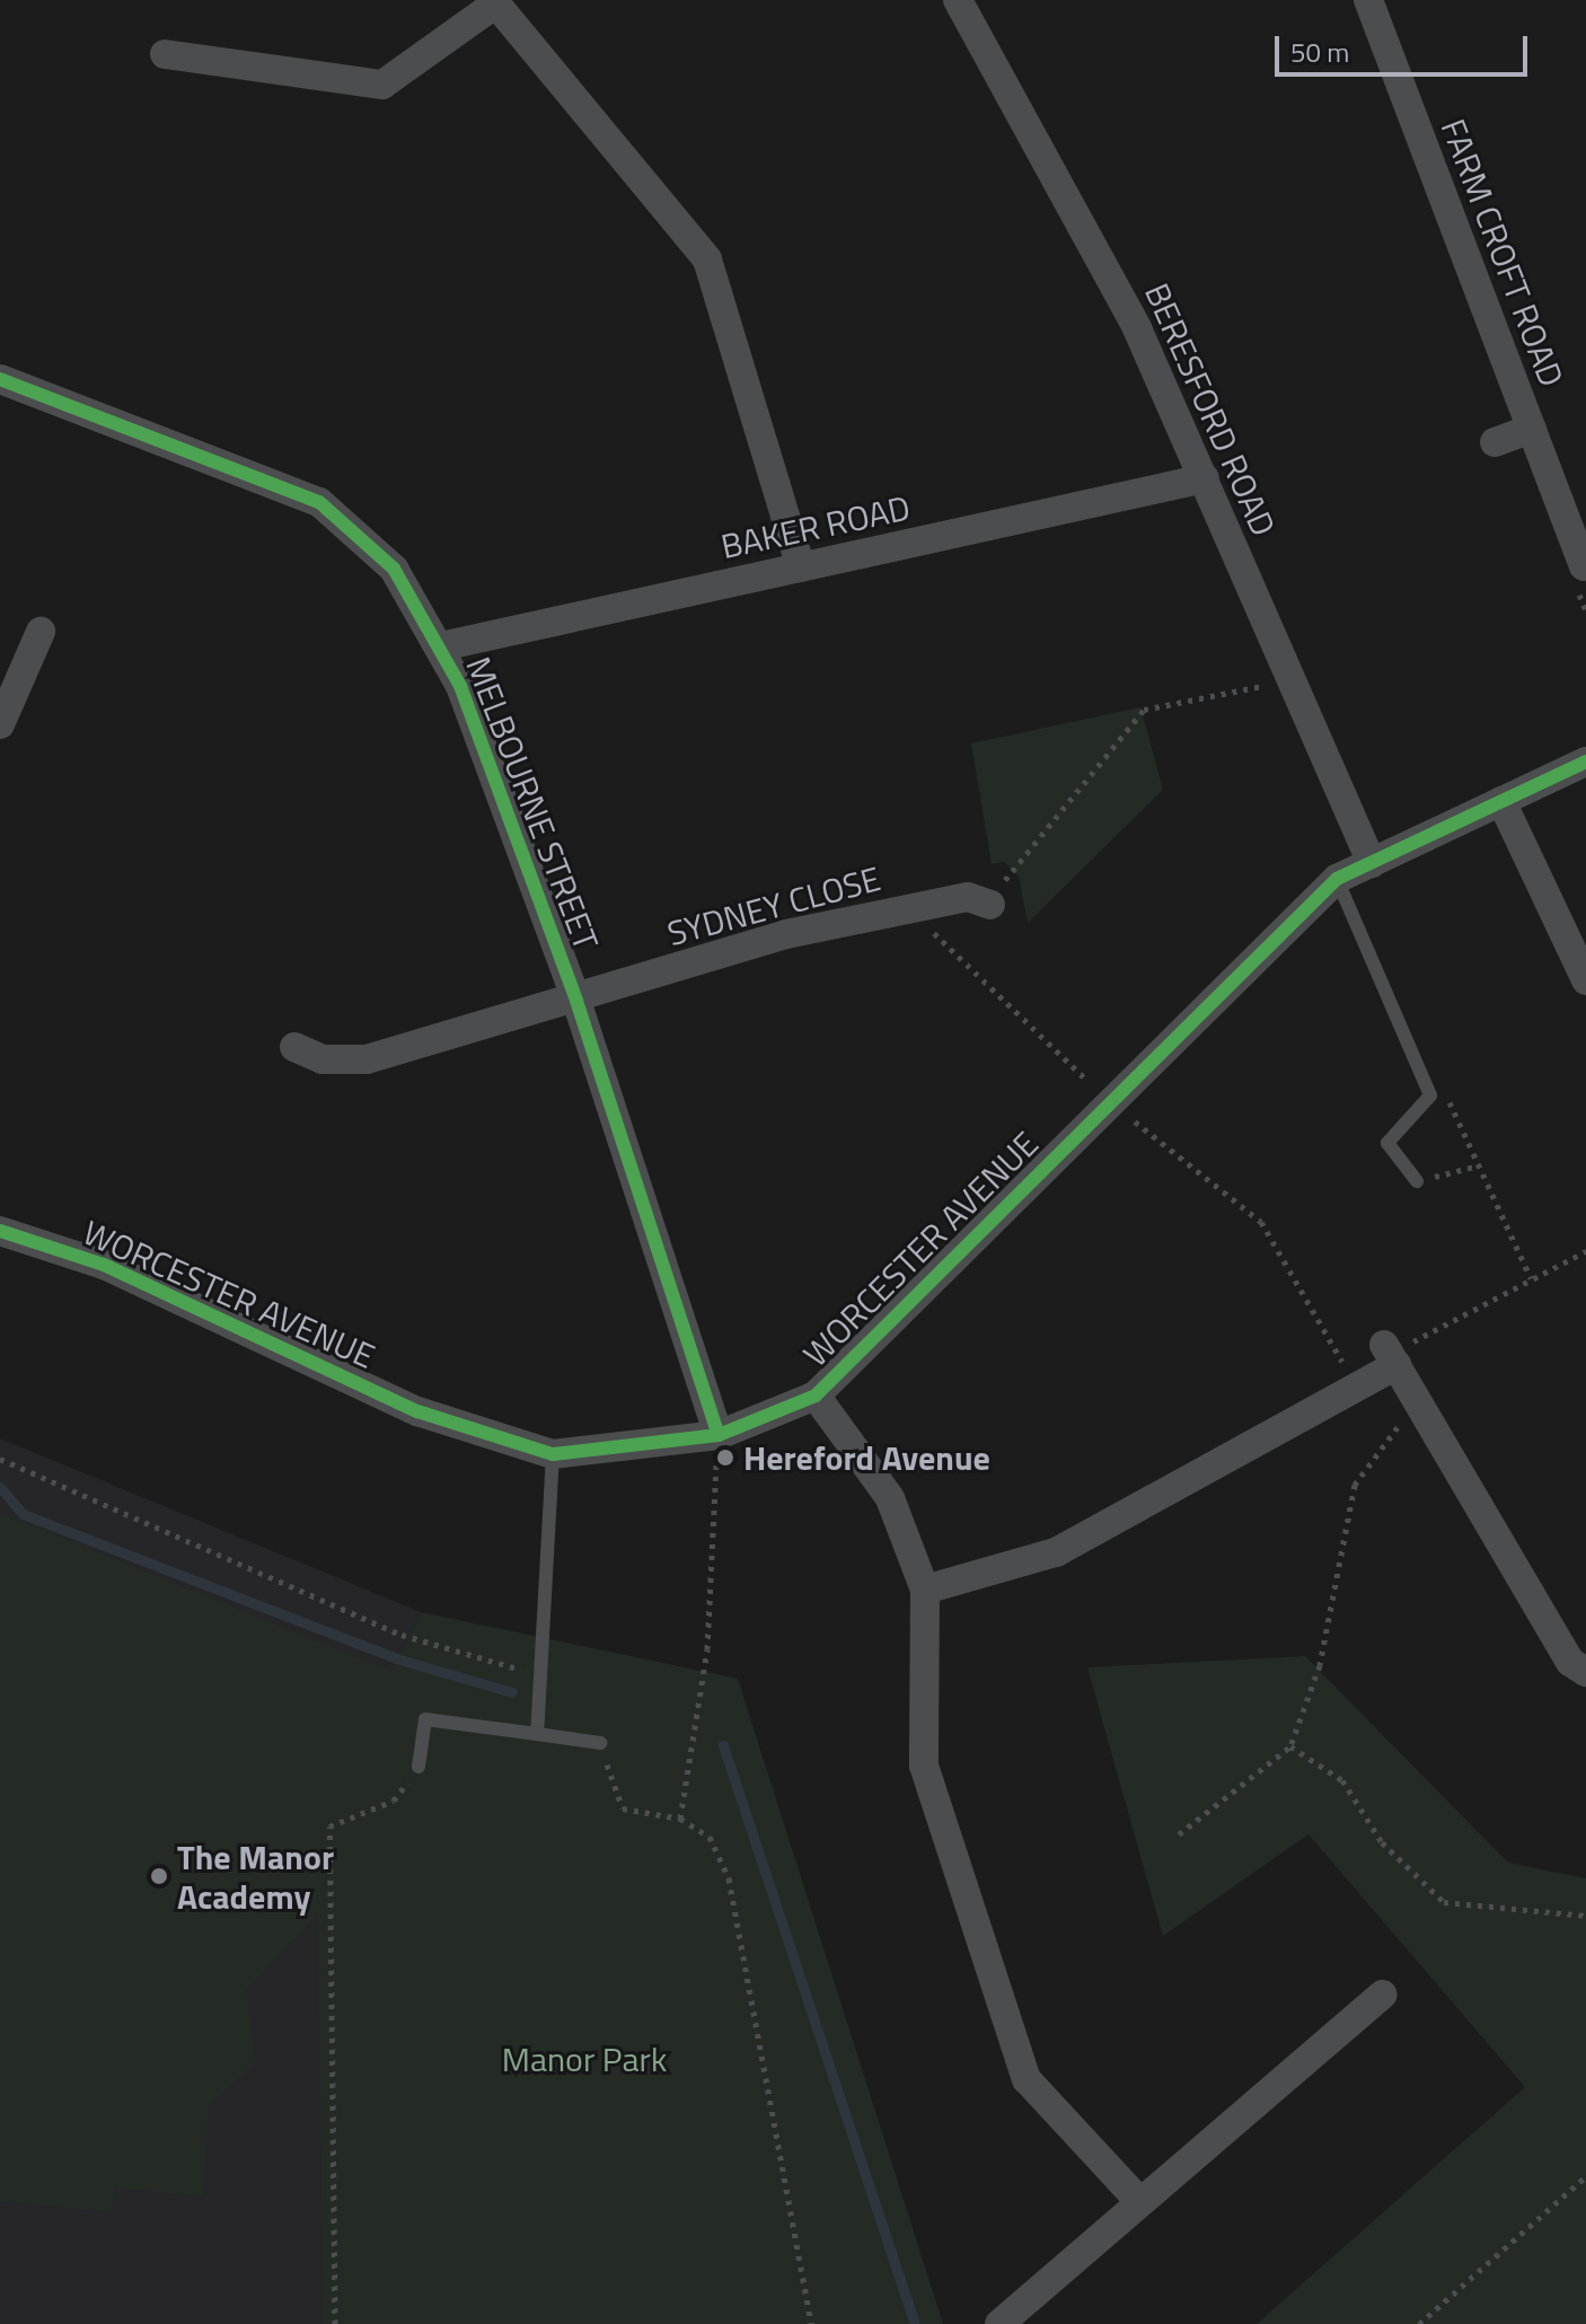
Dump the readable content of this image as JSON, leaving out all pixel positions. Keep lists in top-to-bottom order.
{
  "streets": {
    "street": [
      "FARM CROFT ROAD",
      "BERESFORD ROAD",
      "BAKER ROAD",
      "MELBOURNE STREET",
      "SYDNEY CLOSE",
      "WORCESTER AVENUE"
    ]
  },
  "crossings": [
    ["BERESFORD ROAD", "BAKER ROAD"],
    ["BERESFORD ROAD", "WORCESTER AVENUE"],
    ["BAKER ROAD", "MELBOURNE STREET"],
    ["MELBOURNE STREET", "SYDNEY CLOSE"],
    ["MELBOURNE STREET", "WORCESTER AVENUE"]
  ],
  "parks": ["Manor Park"],
  "places": ["Hereford Avenue", "The Manor Academy"],
  "scale_bar": "50 m"
}
